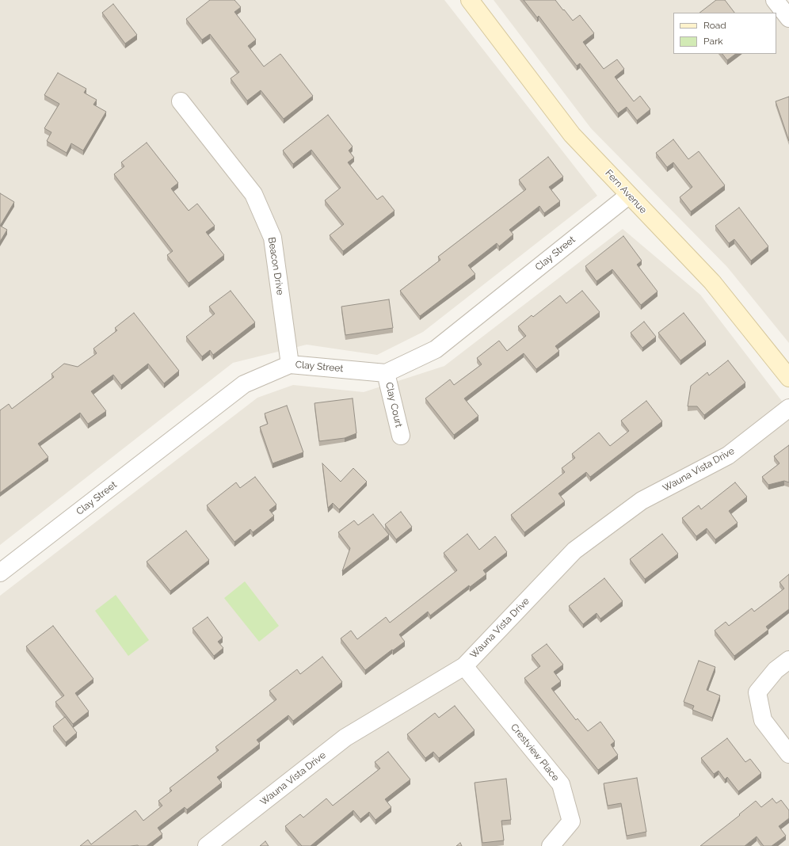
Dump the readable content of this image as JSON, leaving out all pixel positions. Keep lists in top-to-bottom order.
{
  "streets": {
    "main road": ["Fern Avenue"],
    "street": [
      "Clay Street",
      "Beacon Drive",
      "Clay Court",
      "Wauna Vista Drive",
      "Crestview Place"
    ]
  },
  "crossings": [
    ["Fern Avenue", "Clay Street"],
    ["Clay Street", "Beacon Drive"],
    ["Clay Street", "Clay Court"],
    ["Wauna Vista Drive", "Crestview Place"]
  ],
  "legend": ["Road", "Park"]
}
